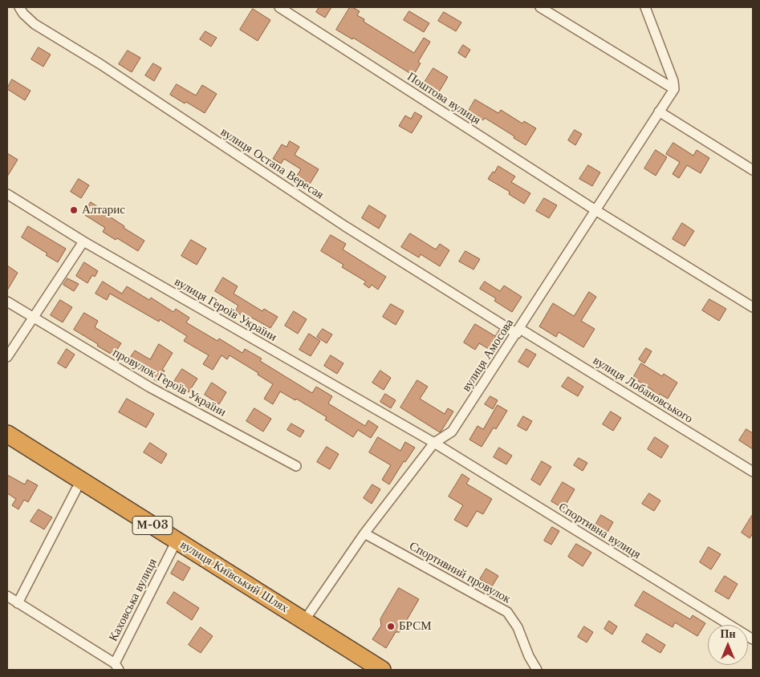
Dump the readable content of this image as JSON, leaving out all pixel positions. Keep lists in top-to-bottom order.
{
  "streets": {
    "highway": ["М-03", "вулиця Київський Шлях"],
    "street": [
      "Поштова вулиця",
      "вулиця Остапа Вересая",
      "вулиця Героїв України",
      "вулиця Амосова",
      "провулок Героїв України",
      "вулиця Лобановського",
      "Спортивна вулиця",
      "Спортивний провулок",
      "Каховська вулиця"
    ]
  },
  "crossings": [
    ["Поштова вулиця", "вулиця Амосова"],
    ["вулиця Остапа Вересая", "вулиця Амосова"],
    ["вулиця Остапа Вересая", "вулиця Лобановського"],
    ["вулиця Героїв України", "вулиця Амосова"],
    ["вулиця Героїв України", "Спортивна вулиця"],
    ["вулиця Амосова", "вулиця Лобановського"],
    ["вулиця Амосова", "М-03"],
    ["вулиця Амосова", "Спортивна вулиця"],
    ["вулиця Амосова", "Спортивний провулок"],
    ["вулиця Амосова", "вулиця Київський Шлях"],
    ["М-03", "вулиця Київський Шлях"],
    ["вулиця Київський Шлях", "Каховська вулиця"]
  ],
  "places": ["Алтарис", "БРСМ"],
  "north": "top"
}
